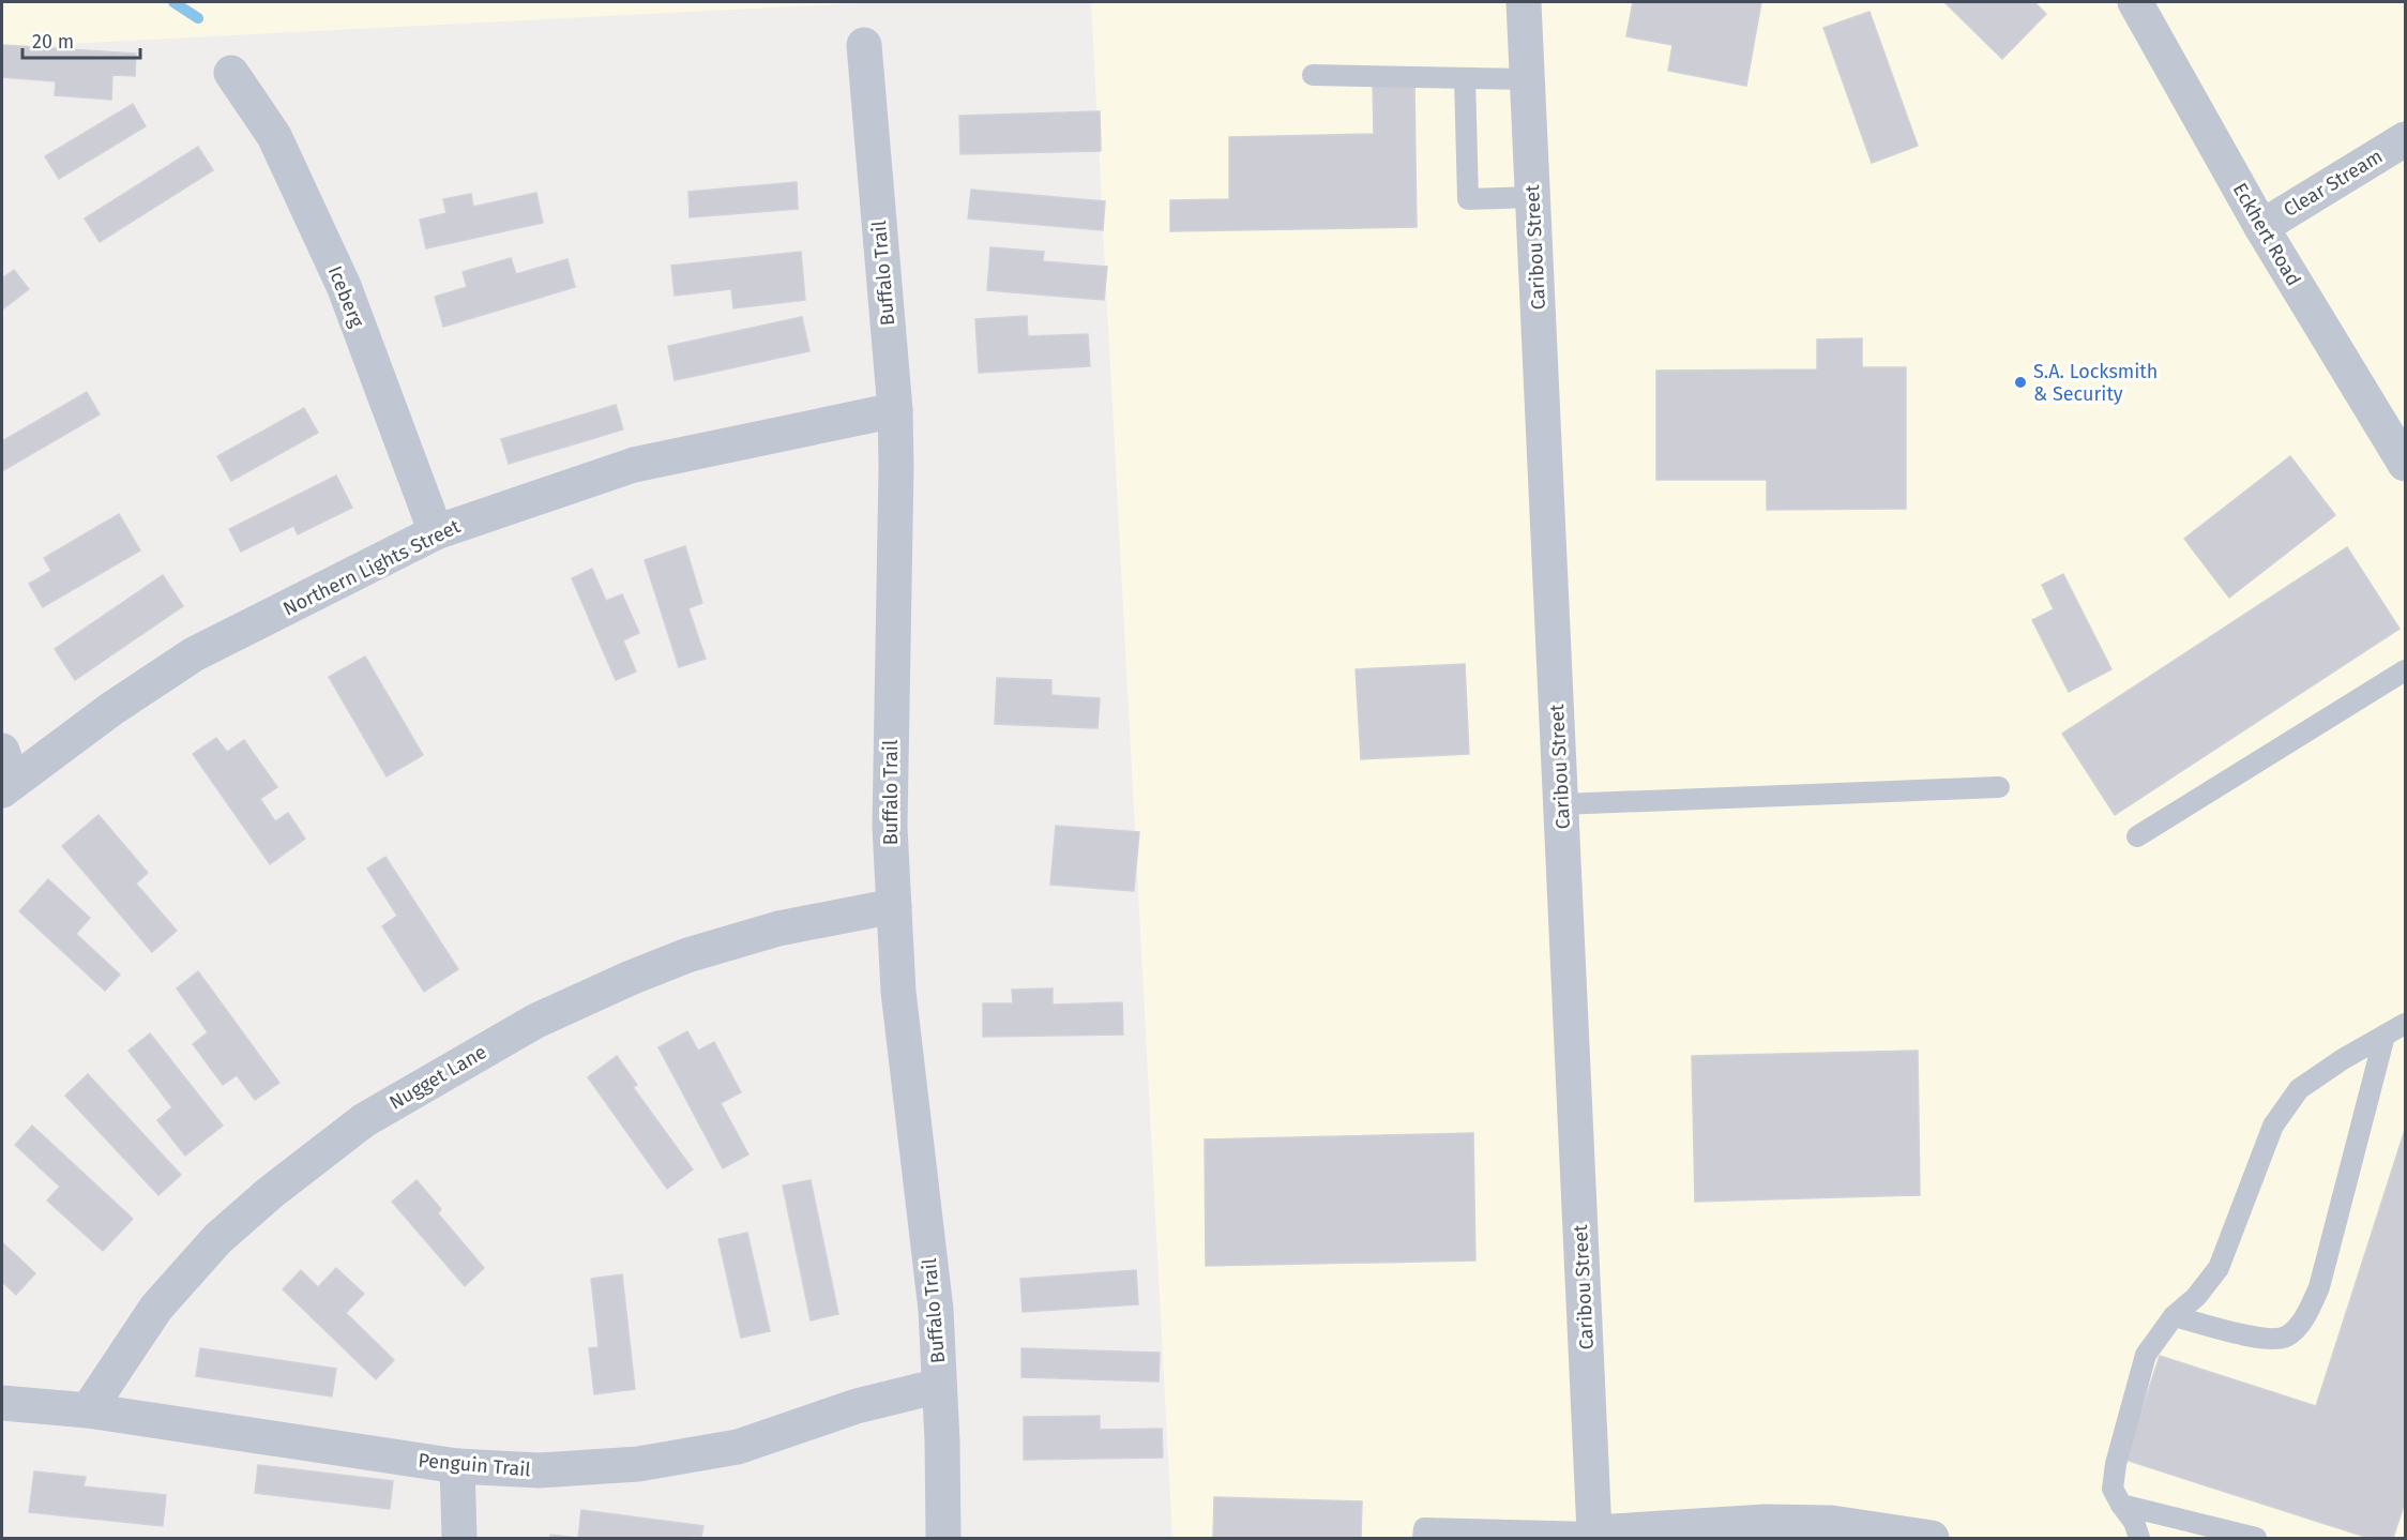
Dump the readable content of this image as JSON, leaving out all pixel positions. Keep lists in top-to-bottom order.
{
  "streets": {
    "street": [
      "Clear Stream",
      "Eckhert Road",
      "Caribou Street",
      "Buffalo Trail",
      "Iceberg",
      "Northern Lights Street",
      "Nugget Lane",
      "Penguin Trail"
    ]
  },
  "crossings": [
    ["Clear Stream", "Eckhert Road"],
    ["Buffalo Trail", "Northern Lights Street"],
    ["Buffalo Trail", "Nugget Lane"],
    ["Buffalo Trail", "Penguin Trail"],
    ["Iceberg", "Northern Lights Street"],
    ["Nugget Lane", "Penguin Trail"]
  ],
  "places": ["S.A. Locksmith & Security"],
  "scale_bar": "20 m"
}
